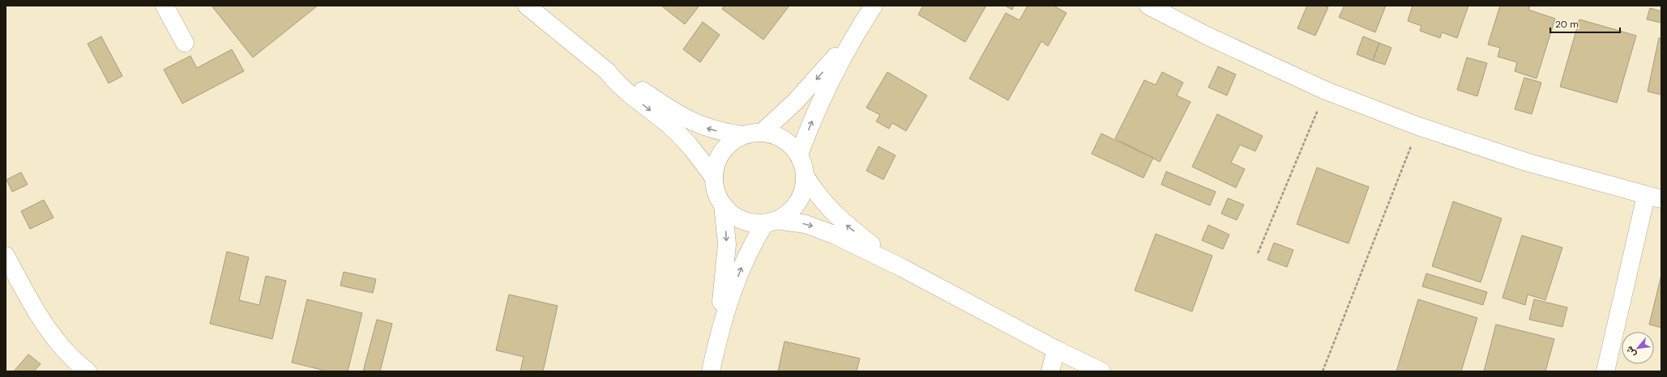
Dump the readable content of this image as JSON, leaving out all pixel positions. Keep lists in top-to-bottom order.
{
  "scale_bar": "20 m",
  "north": "bottom left"
}
